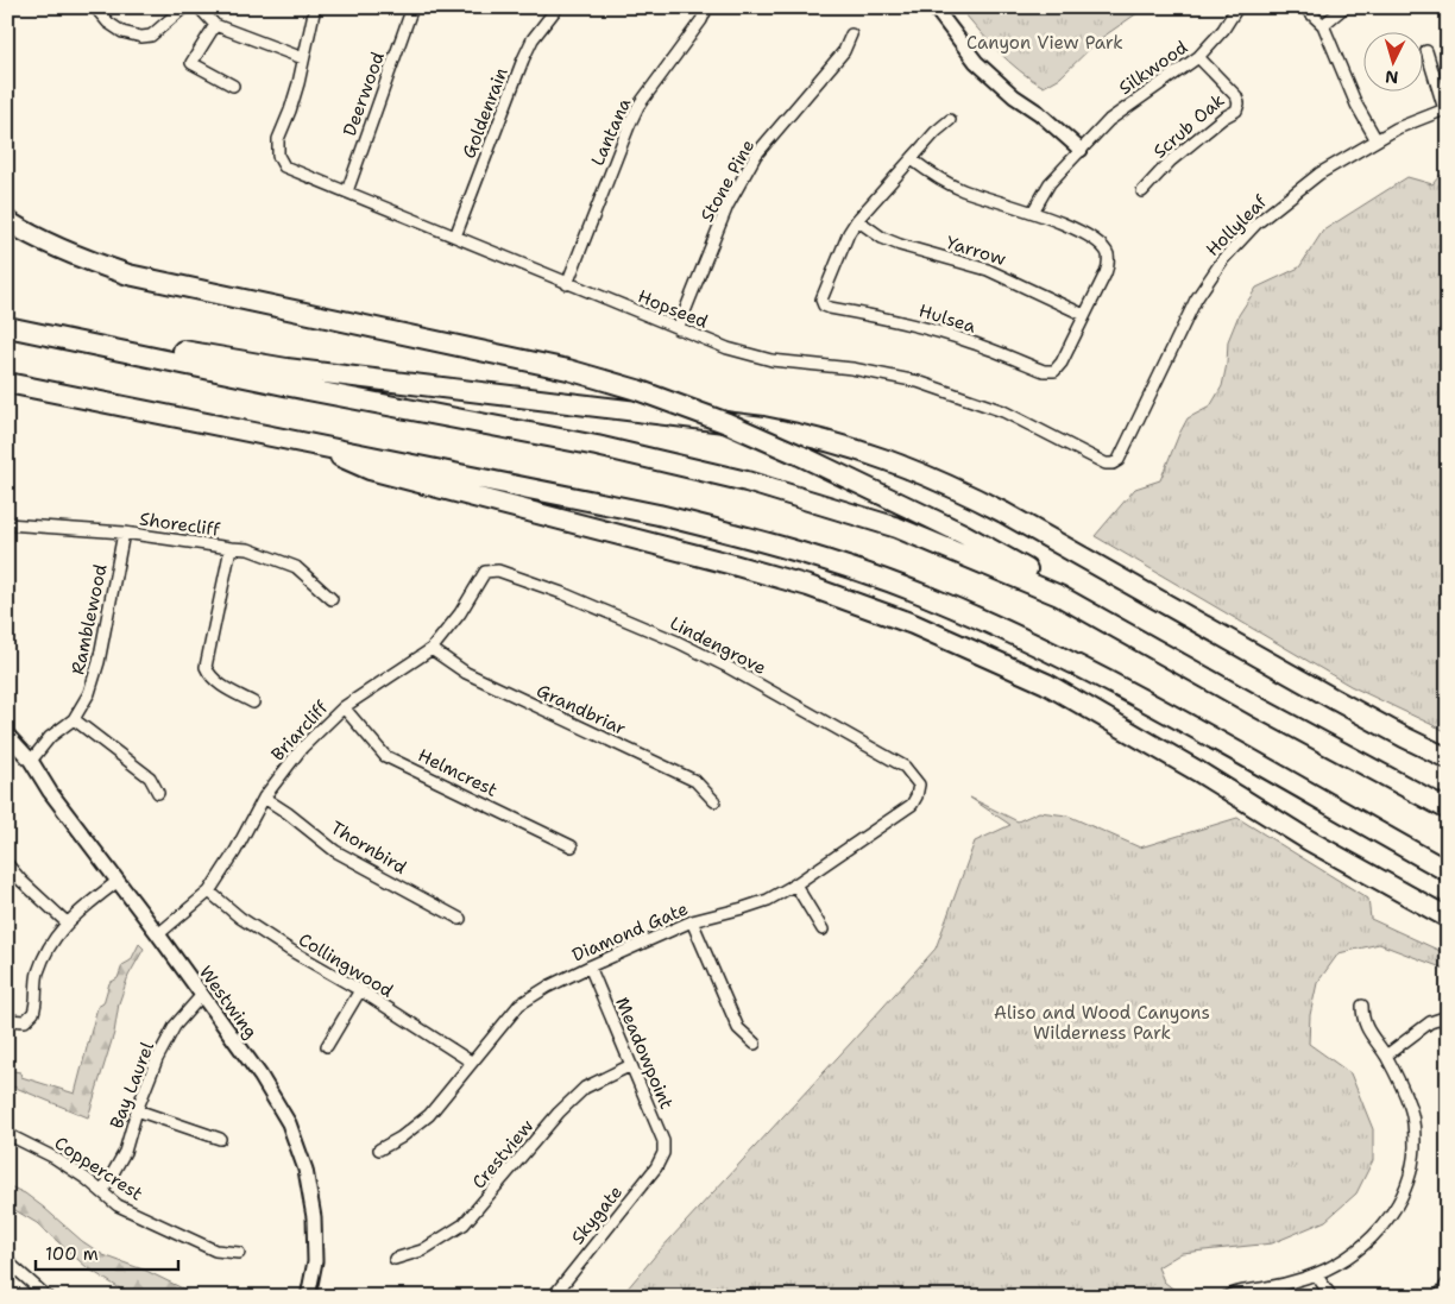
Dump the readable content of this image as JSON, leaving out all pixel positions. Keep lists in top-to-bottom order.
{
  "streets": {
    "street": [
      "Silkwood",
      "Deerwood",
      "Goldenrain",
      "Scrub Oak",
      "Lantana",
      "Stone Pine",
      "Hollyleaf",
      "Yarrow",
      "Hopseed",
      "Hulsea",
      "Shorecliff",
      "Ramblewood",
      "Lindengrove",
      "Grandbriar",
      "Briarcliff",
      "Helmcrest",
      "Thornbird",
      "Diamond Gate",
      "Collingwood",
      "Westwing",
      "Meadowpoint",
      "Bay Laurel",
      "Crestview",
      "Coppercrest",
      "Skygate"
    ]
  },
  "crossings": [
    ["Silkwood", "Scrub Oak"],
    ["Deerwood", "Hopseed"],
    ["Goldenrain", "Hopseed"],
    ["Lantana", "Hopseed"],
    ["Stone Pine", "Hopseed"],
    ["Hollyleaf", "Hopseed"],
    ["Yarrow", "Hulsea"],
    ["Shorecliff", "Ramblewood"],
    ["Ramblewood", "Westwing"],
    ["Lindengrove", "Briarcliff"],
    ["Lindengrove", "Diamond Gate"],
    ["Grandbriar", "Briarcliff"],
    ["Briarcliff", "Helmcrest"],
    ["Briarcliff", "Thornbird"],
    ["Briarcliff", "Collingwood"],
    ["Briarcliff", "Westwing"],
    ["Diamond Gate", "Collingwood"],
    ["Diamond Gate", "Meadowpoint"],
    ["Westwing", "Bay Laurel"],
    ["Meadowpoint", "Crestview"],
    ["Meadowpoint", "Skygate"],
    ["Bay Laurel", "Coppercrest"]
  ],
  "parks": ["Canyon View Park", "Aliso and Wood Canyons Wilderness Park"],
  "scale_bar": "100 m",
  "north": "bottom"
}
